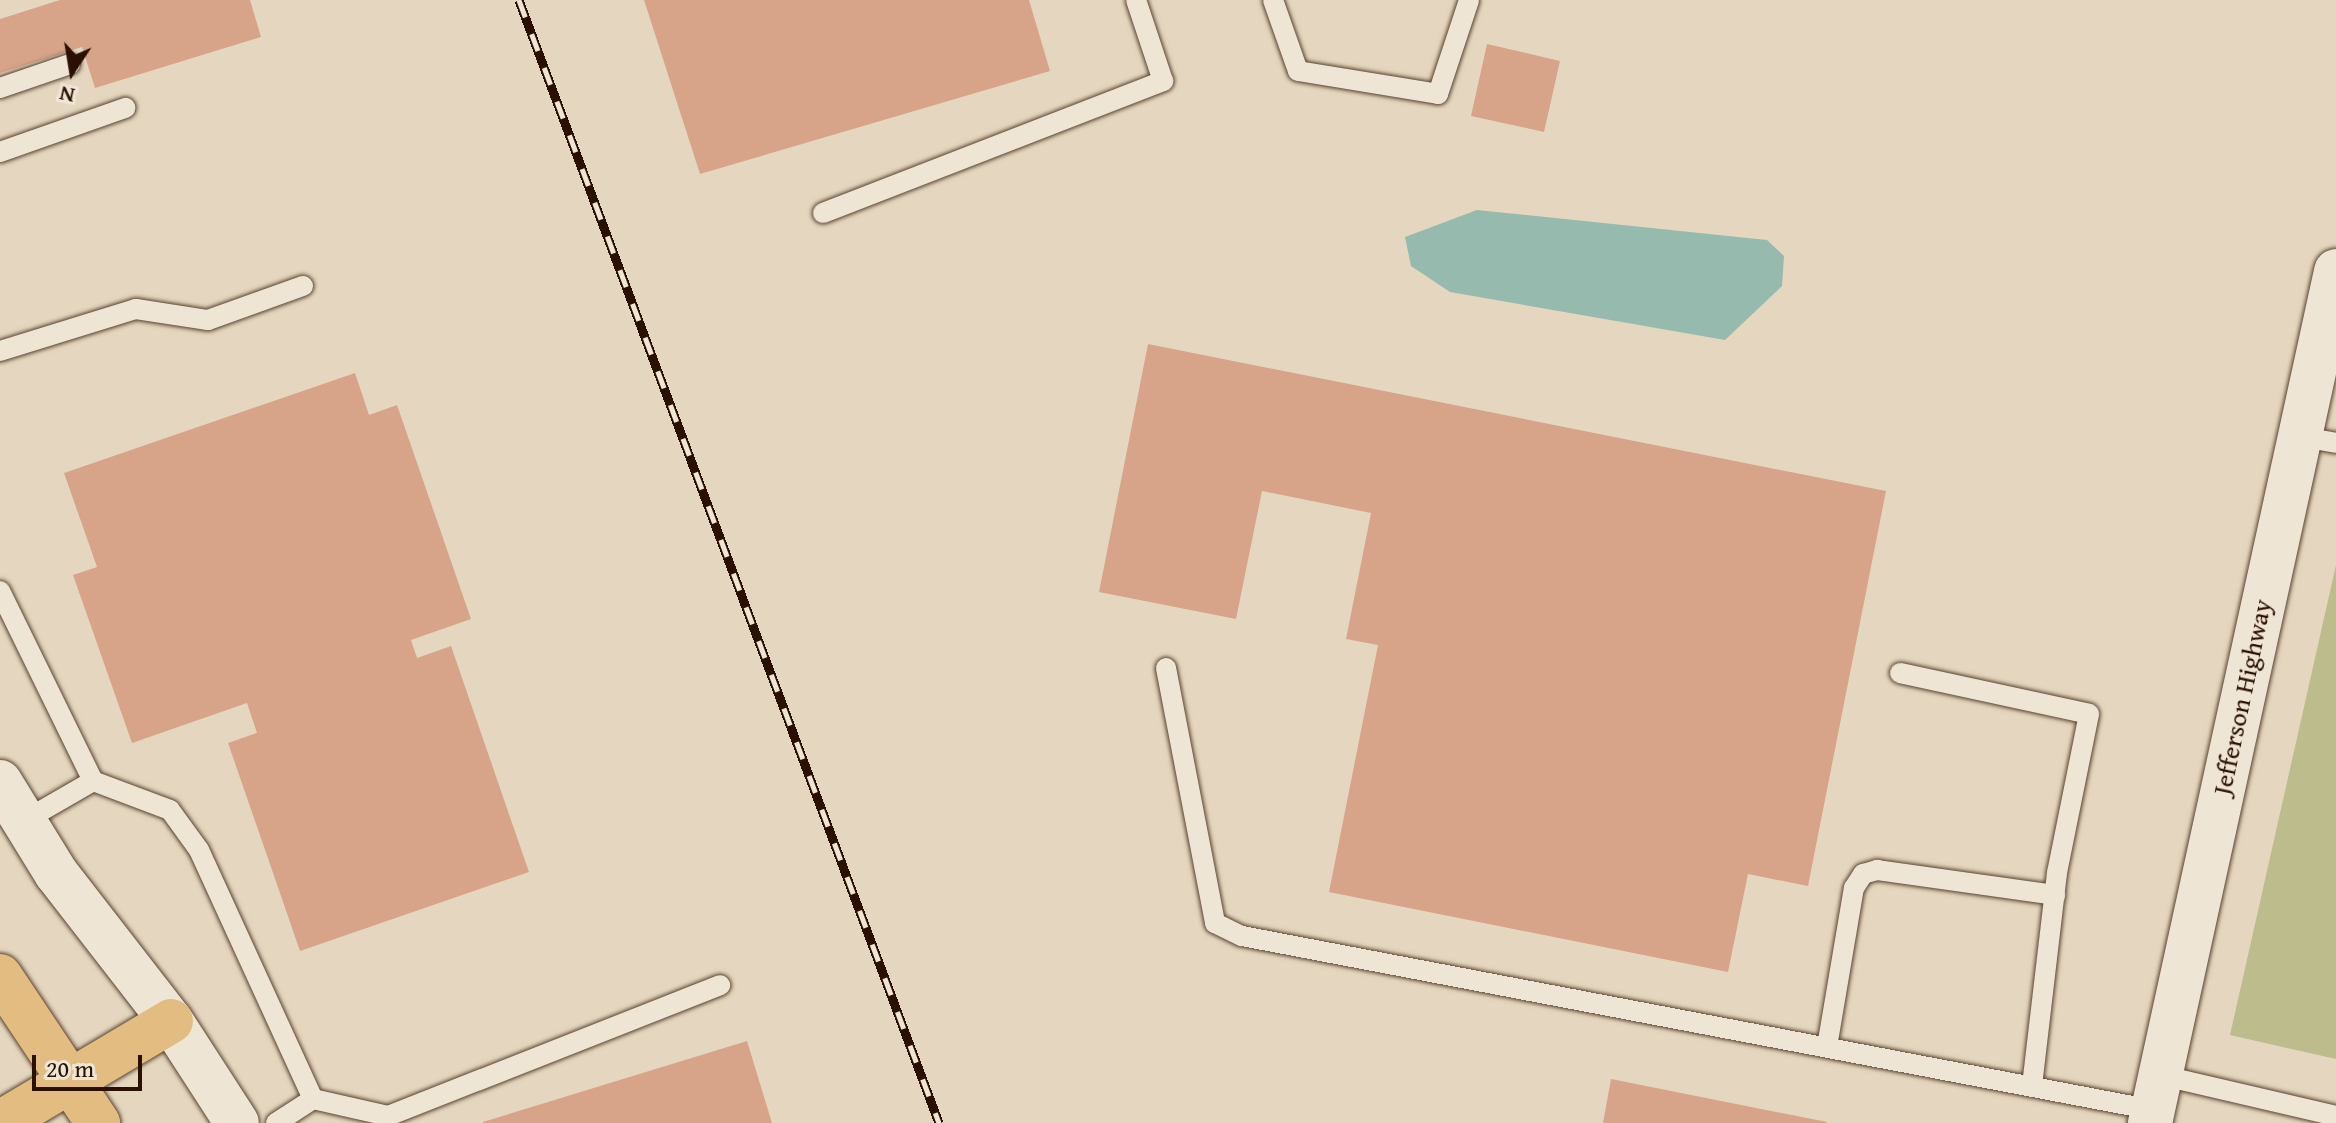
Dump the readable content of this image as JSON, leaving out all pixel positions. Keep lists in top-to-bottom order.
{
  "streets": {
    "street": ["Jefferson Highway"]
  },
  "scale_bar": "20 m",
  "north": "bottom"
}
